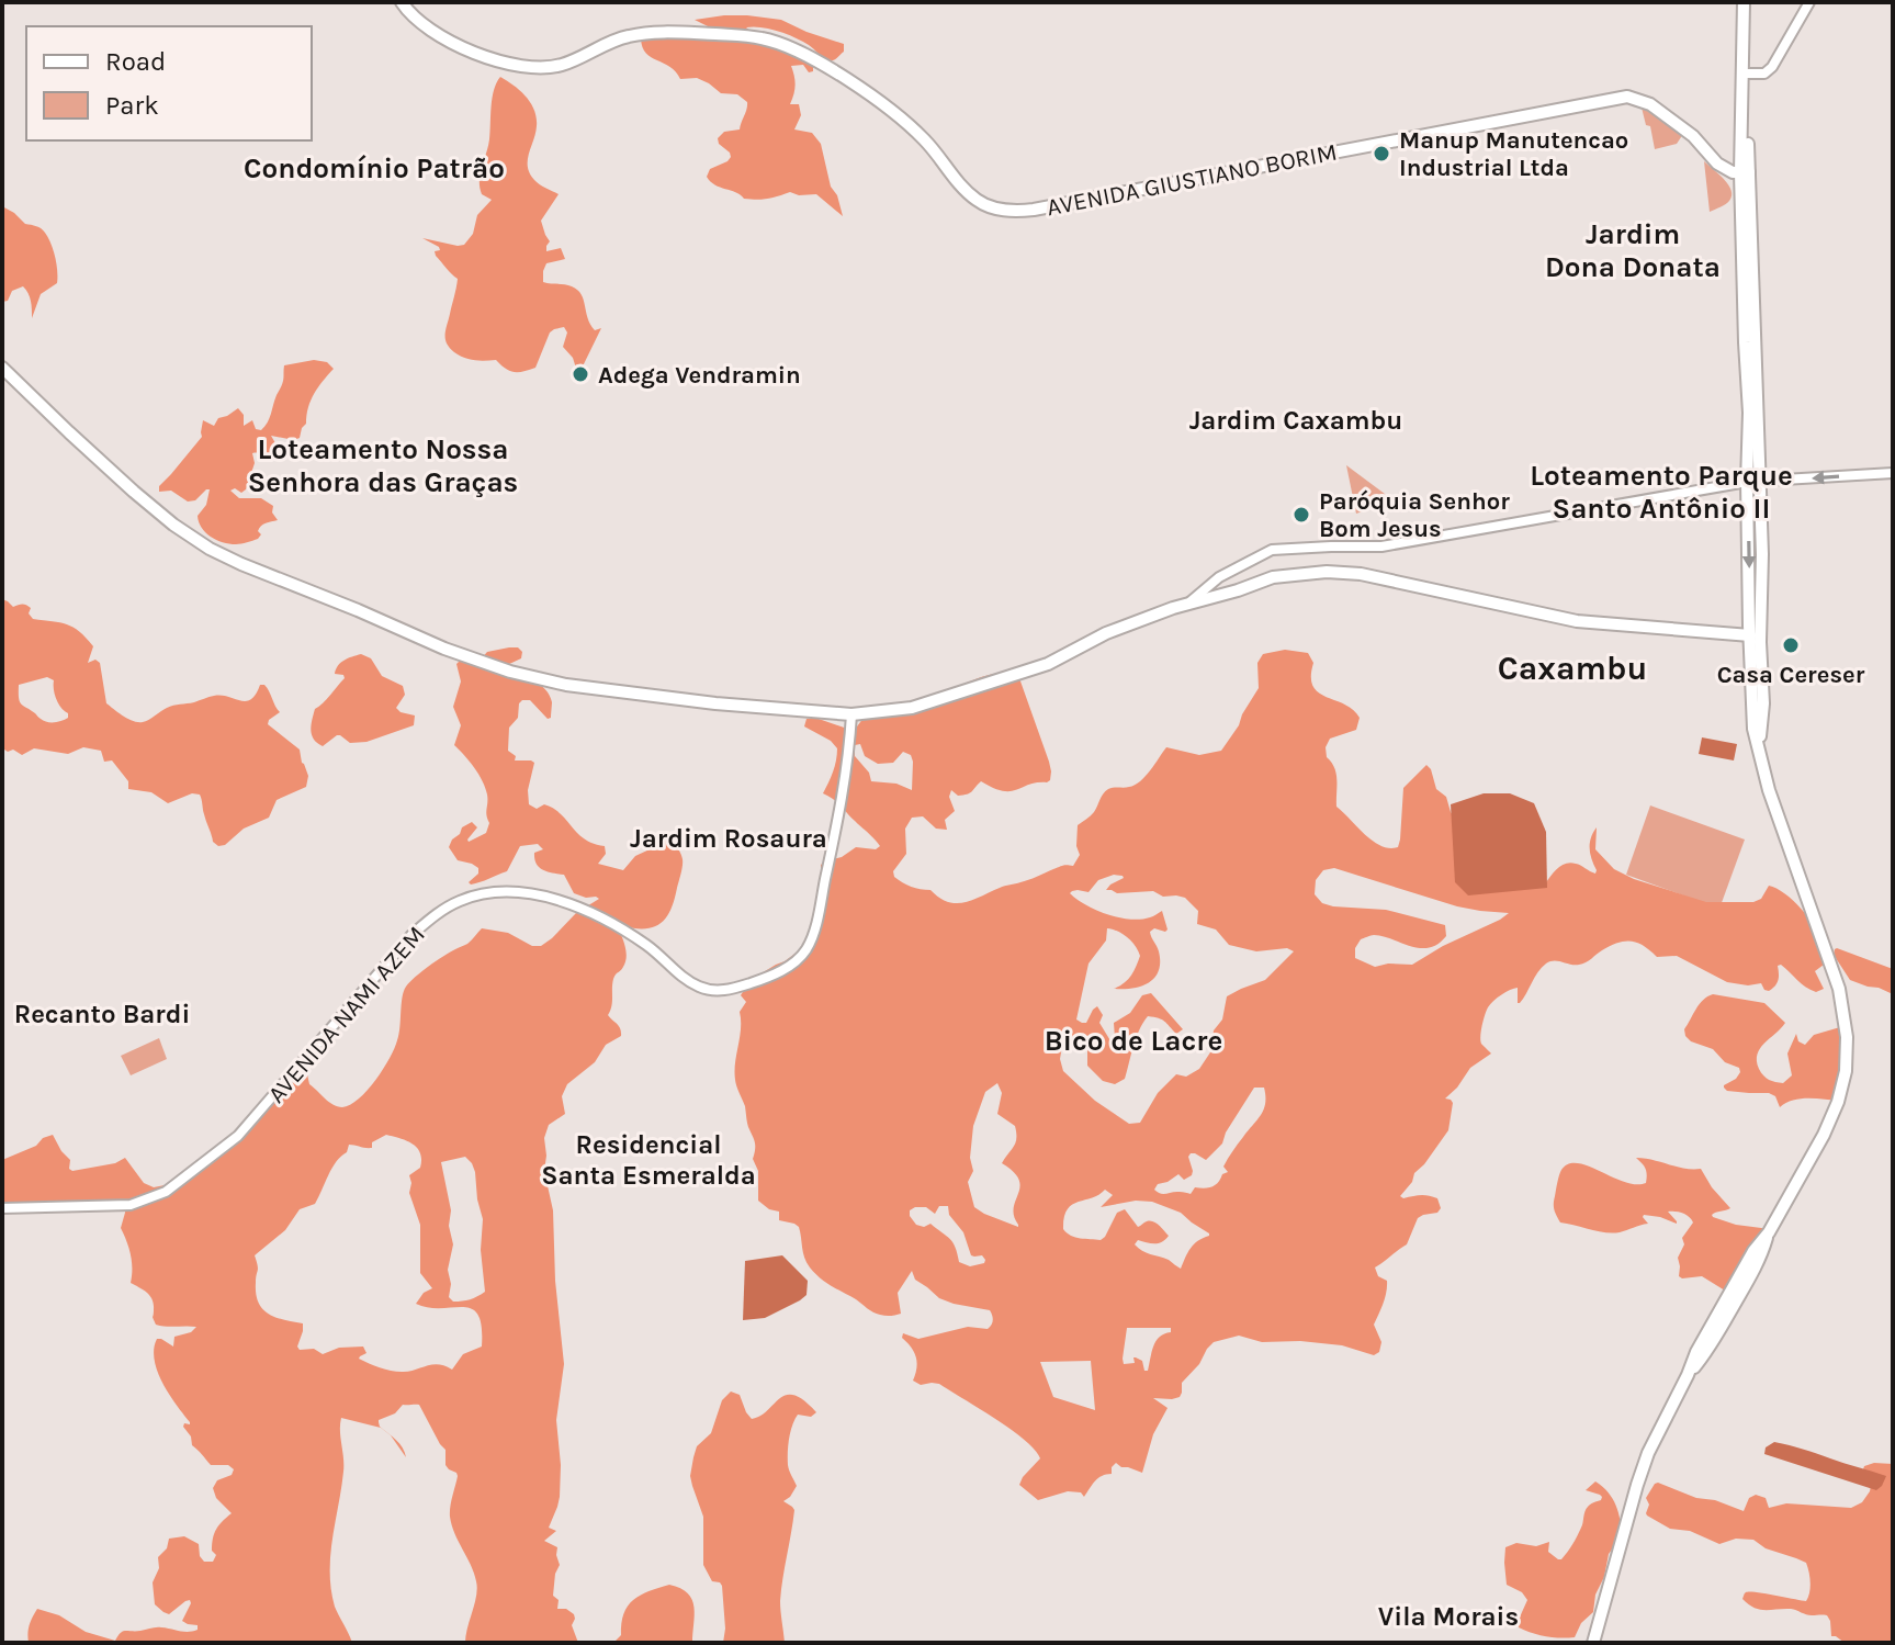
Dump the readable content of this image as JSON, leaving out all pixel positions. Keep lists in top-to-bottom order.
{
  "streets": {
    "main road": ["AVENIDA GIUSTIANO BORIM"],
    "street": ["AVENIDA NAMI AZEM"]
  },
  "districts": [
    "Condomínio Patrão",
    "Jardim Dona Donata",
    "Jardim Caxambu",
    "Loteamento Nossa Senhora das Graças",
    "Loteamento Parque Santo Antônio II",
    "Caxambu",
    "Jardim Rosaura",
    "Recanto Bardi",
    "Bico de Lacre",
    "Residencial Santa Esmeralda",
    "Vila Morais"
  ],
  "places": [
    "Manup Manutencao Industrial Ltda",
    "Adega Vendramin",
    "Paróquia Senhor Bom Jesus",
    "Casa Cereser"
  ],
  "legend": ["Road", "Park"]
}
